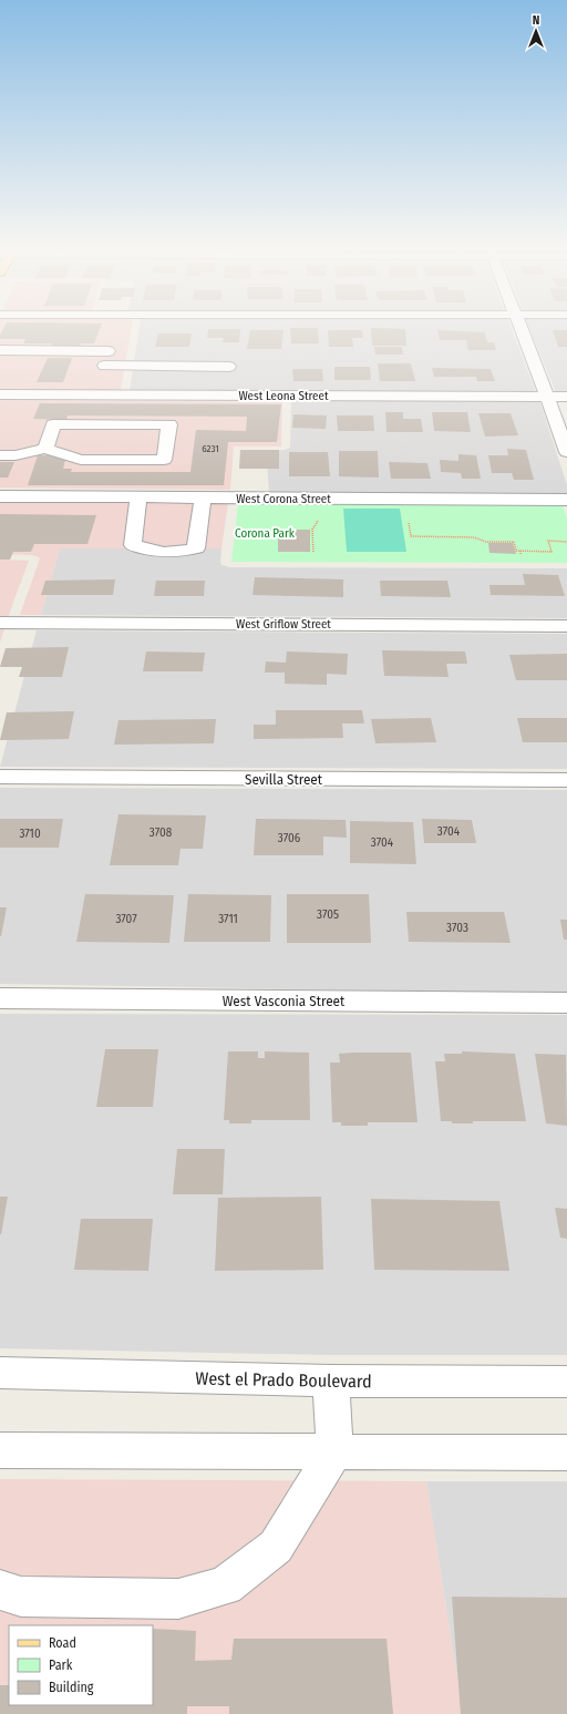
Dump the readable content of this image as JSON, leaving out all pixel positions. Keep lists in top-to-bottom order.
{
  "streets": {
    "street": [
      "West Leona Street",
      "West Corona Street",
      "West Griflow Street",
      "Sevilla Street",
      "West Vasconia Street",
      "West el Prado Boulevard"
    ]
  },
  "parks": ["Corona Park"],
  "house_numbers": [
    "6231",
    "3704",
    "3708",
    "3710",
    "3706",
    "3704",
    "3705",
    "3707",
    "3711",
    "3703"
  ],
  "legend": ["Road", "Park", "Building"],
  "north": "top"
}
